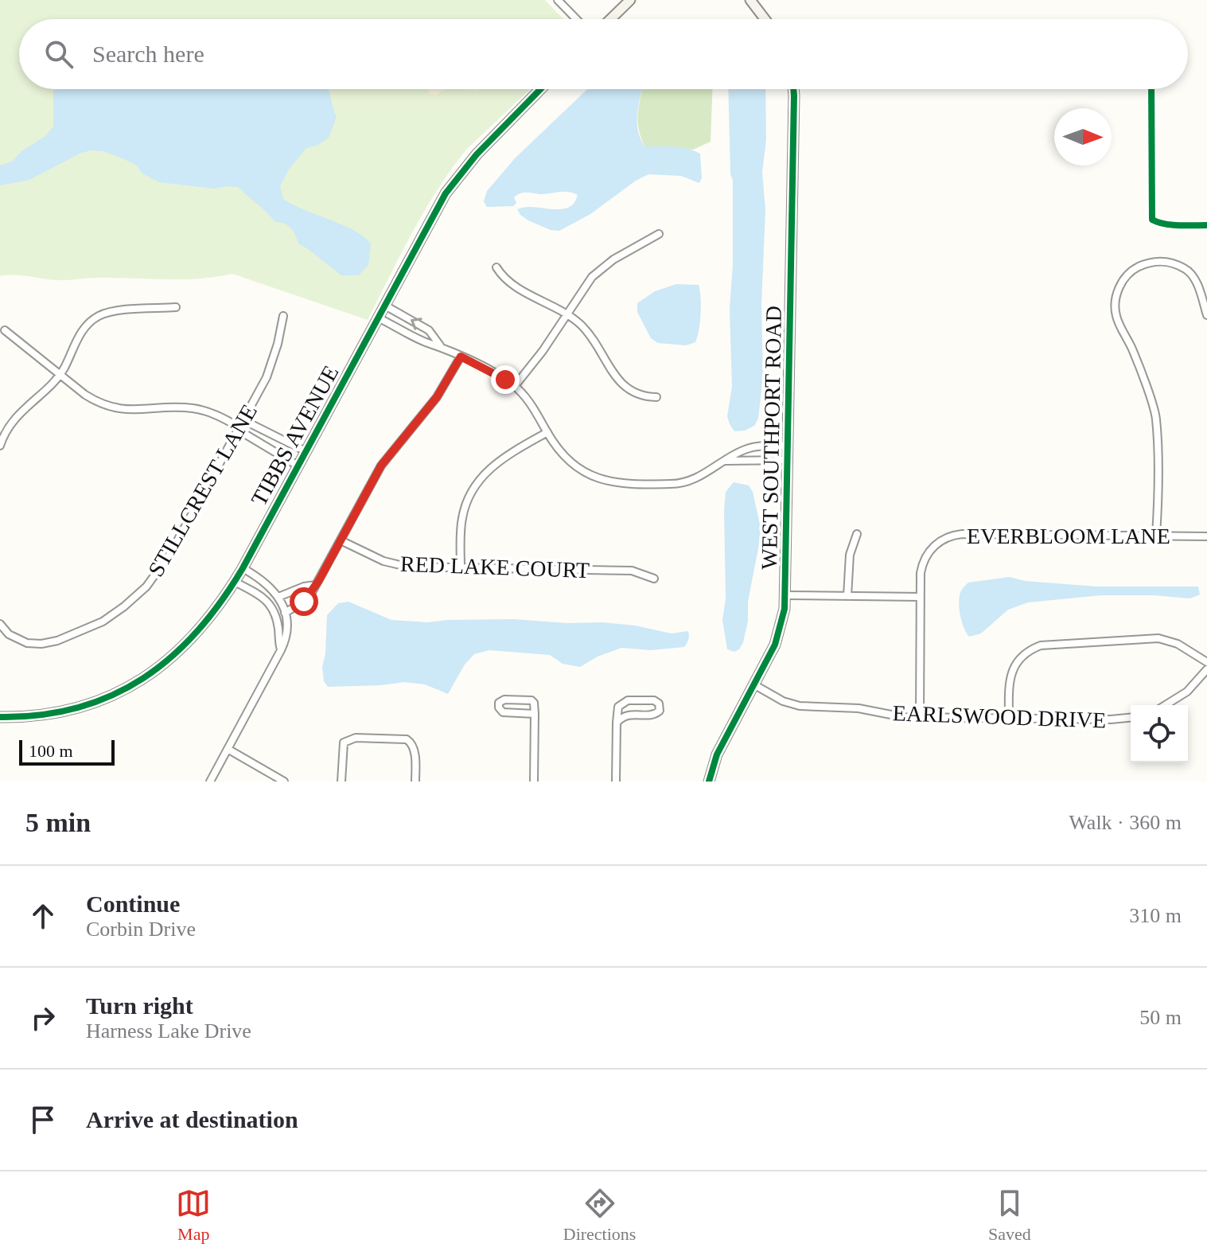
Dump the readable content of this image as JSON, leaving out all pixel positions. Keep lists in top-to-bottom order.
{
  "streets": {
    "street": [
      "TIBBS AVENUE",
      "WEST SOUTHPORT ROAD",
      "STILLCREST LANE",
      "EVERBLOOM LANE",
      "RED LAKE COURT",
      "EARLSWOOD DRIVE"
    ]
  },
  "crossings": [
    ["WEST SOUTHPORT ROAD", "EARLSWOOD DRIVE"]
  ],
  "scale_bar": "100 m",
  "north": "right",
  "page": {
    "search": "Search here",
    "scale": "100 m",
    "heading": ["5 min", "Walk · 360 m"],
    "list": [
      ["Continue", "Corbin Drive", "310 m"],
      ["Turn right", "Harness Lake Drive", "50 m"],
      "Arrive at destination"
    ],
    "nav": ["Map", "Directions", "Saved"]
  }
}
